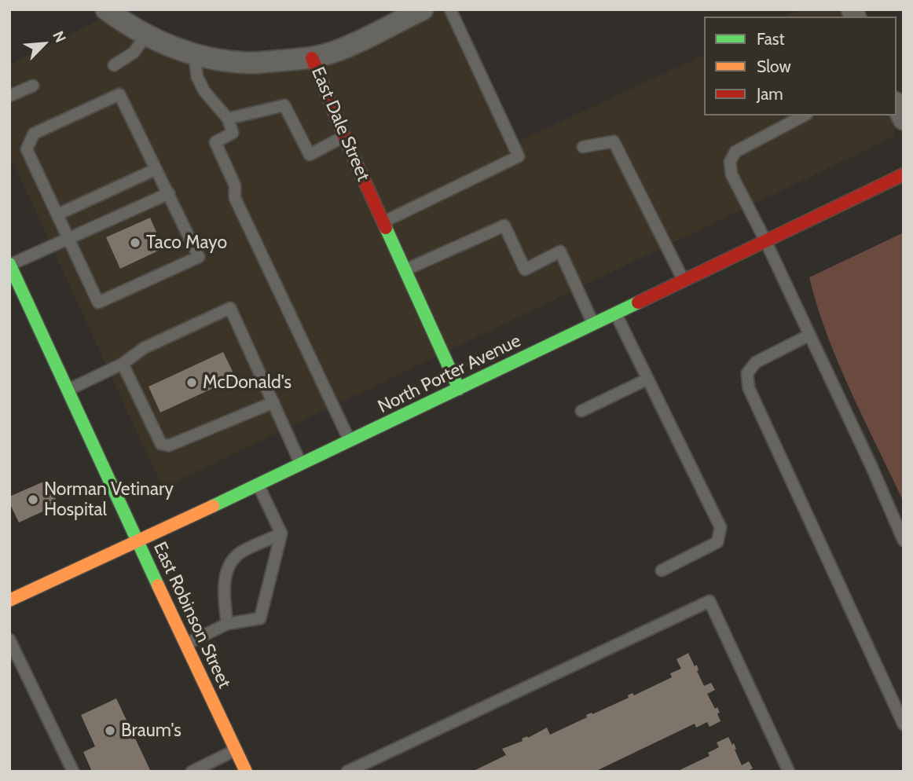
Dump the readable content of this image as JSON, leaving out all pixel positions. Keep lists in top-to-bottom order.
{
  "streets": {
    "main road": ["East Dale Street", "North Porter Avenue", "East Robinson Street"]
  },
  "crossings": [
    ["East Dale Street", "North Porter Avenue"],
    ["North Porter Avenue", "East Robinson Street"]
  ],
  "places": [
    "Taco Mayo",
    "McDonald's",
    "Norman Vetinary Hospital",
    "Braum's"
  ],
  "legend": ["Fast", "Slow", "Jam"],
  "north": "top right"
}
